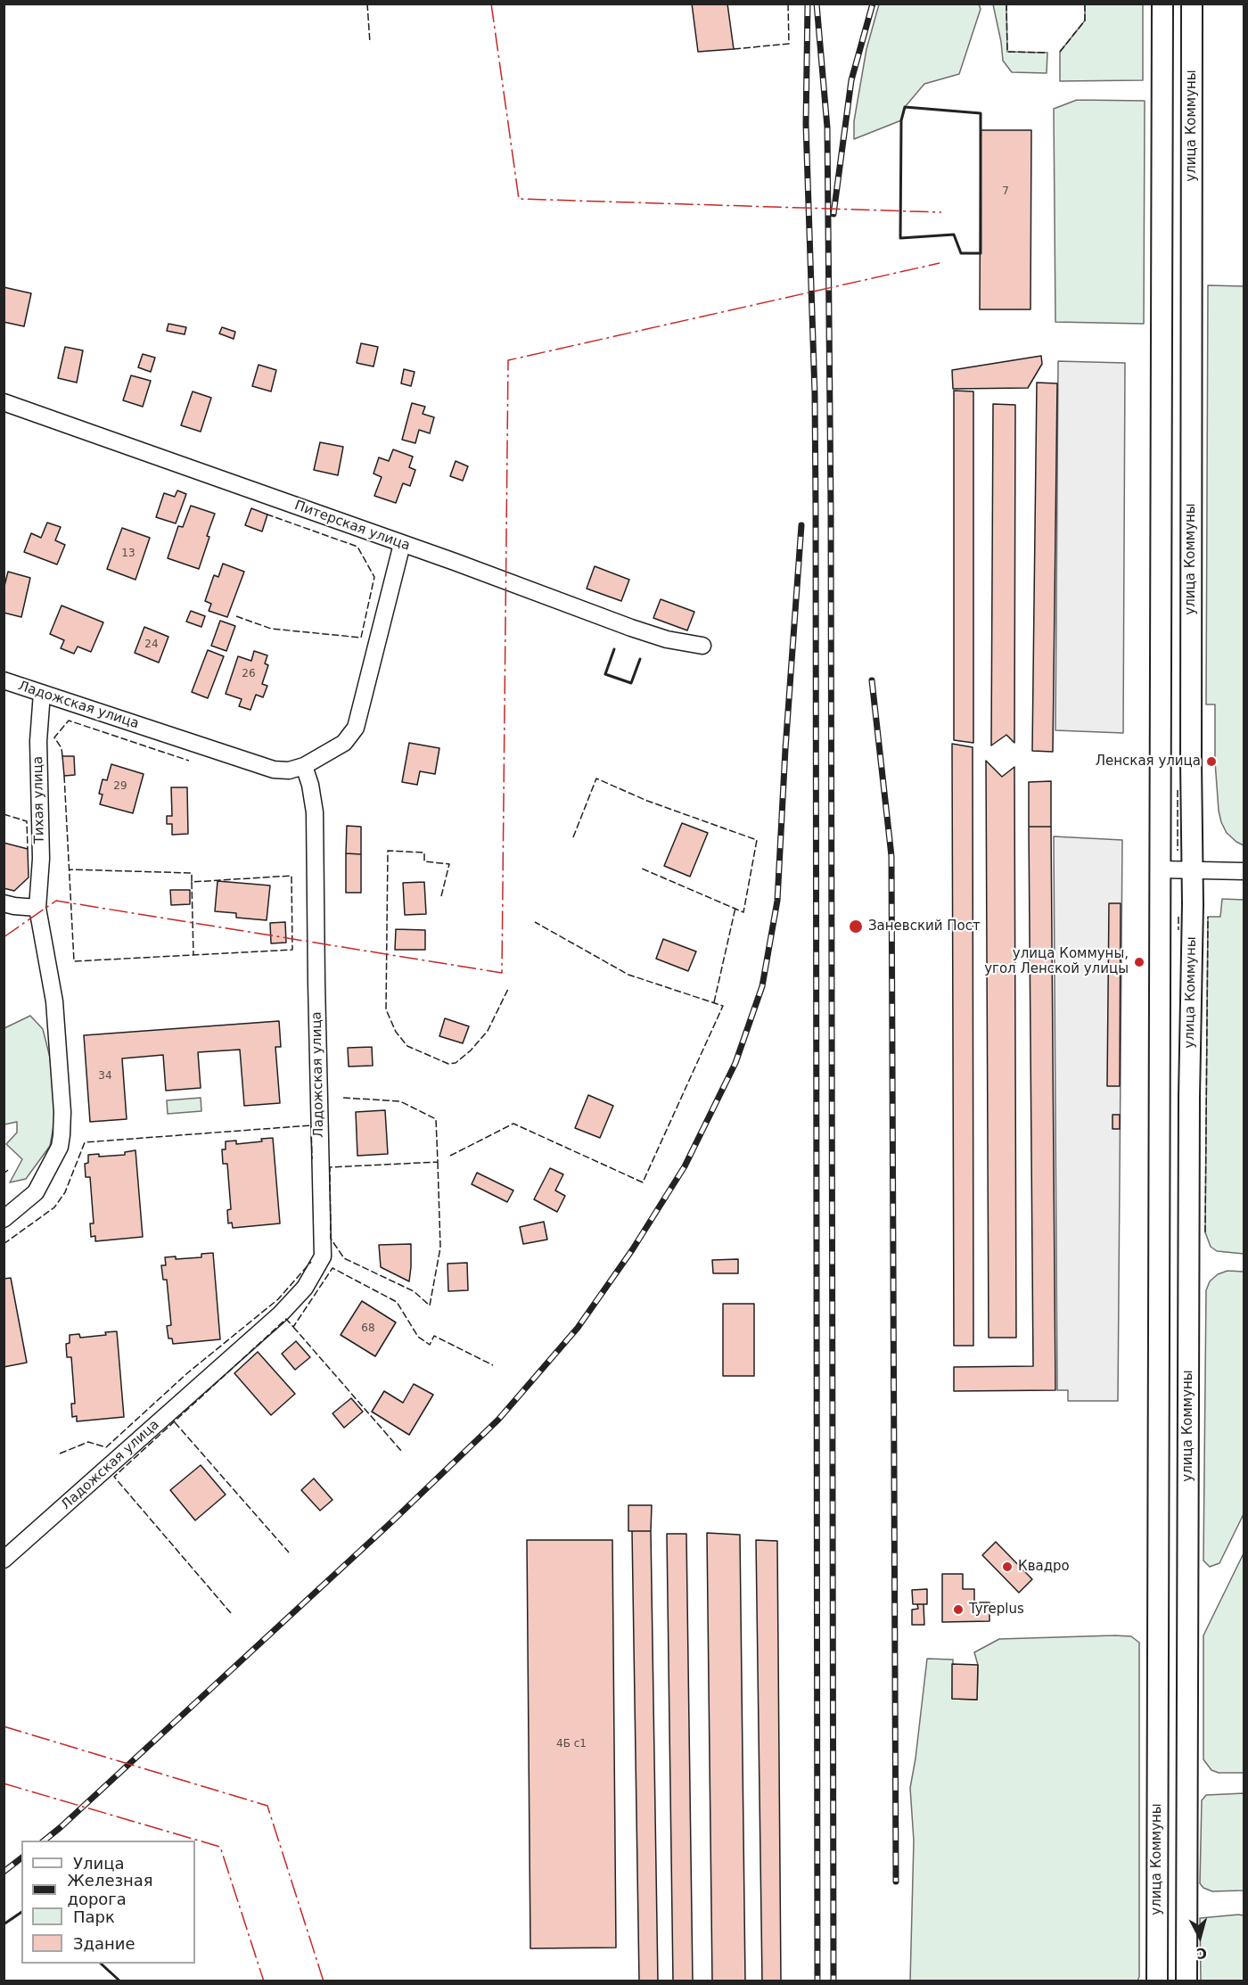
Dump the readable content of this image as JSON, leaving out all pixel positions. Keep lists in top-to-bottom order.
{
  "streets": {
    "street": [
      "улица Коммуны",
      "Питерская улица",
      "Ладожская улица",
      "Тихая улица"
    ]
  },
  "crossings": [
    ["Ладожская улица", "Тихая улица"]
  ],
  "places": [
    "Ленская улица",
    "Заневский Пост",
    "улица Коммуны, угол Ленской улицы",
    "Квадро",
    "Tyreplus"
  ],
  "house_numbers": [
    "7",
    "13",
    "24",
    "26",
    "29",
    "34",
    "68",
    "4Б с1"
  ],
  "legend": [
    "Улица",
    "Железная дорога",
    "Парк",
    "Здание"
  ],
  "north": "bottom"
}
